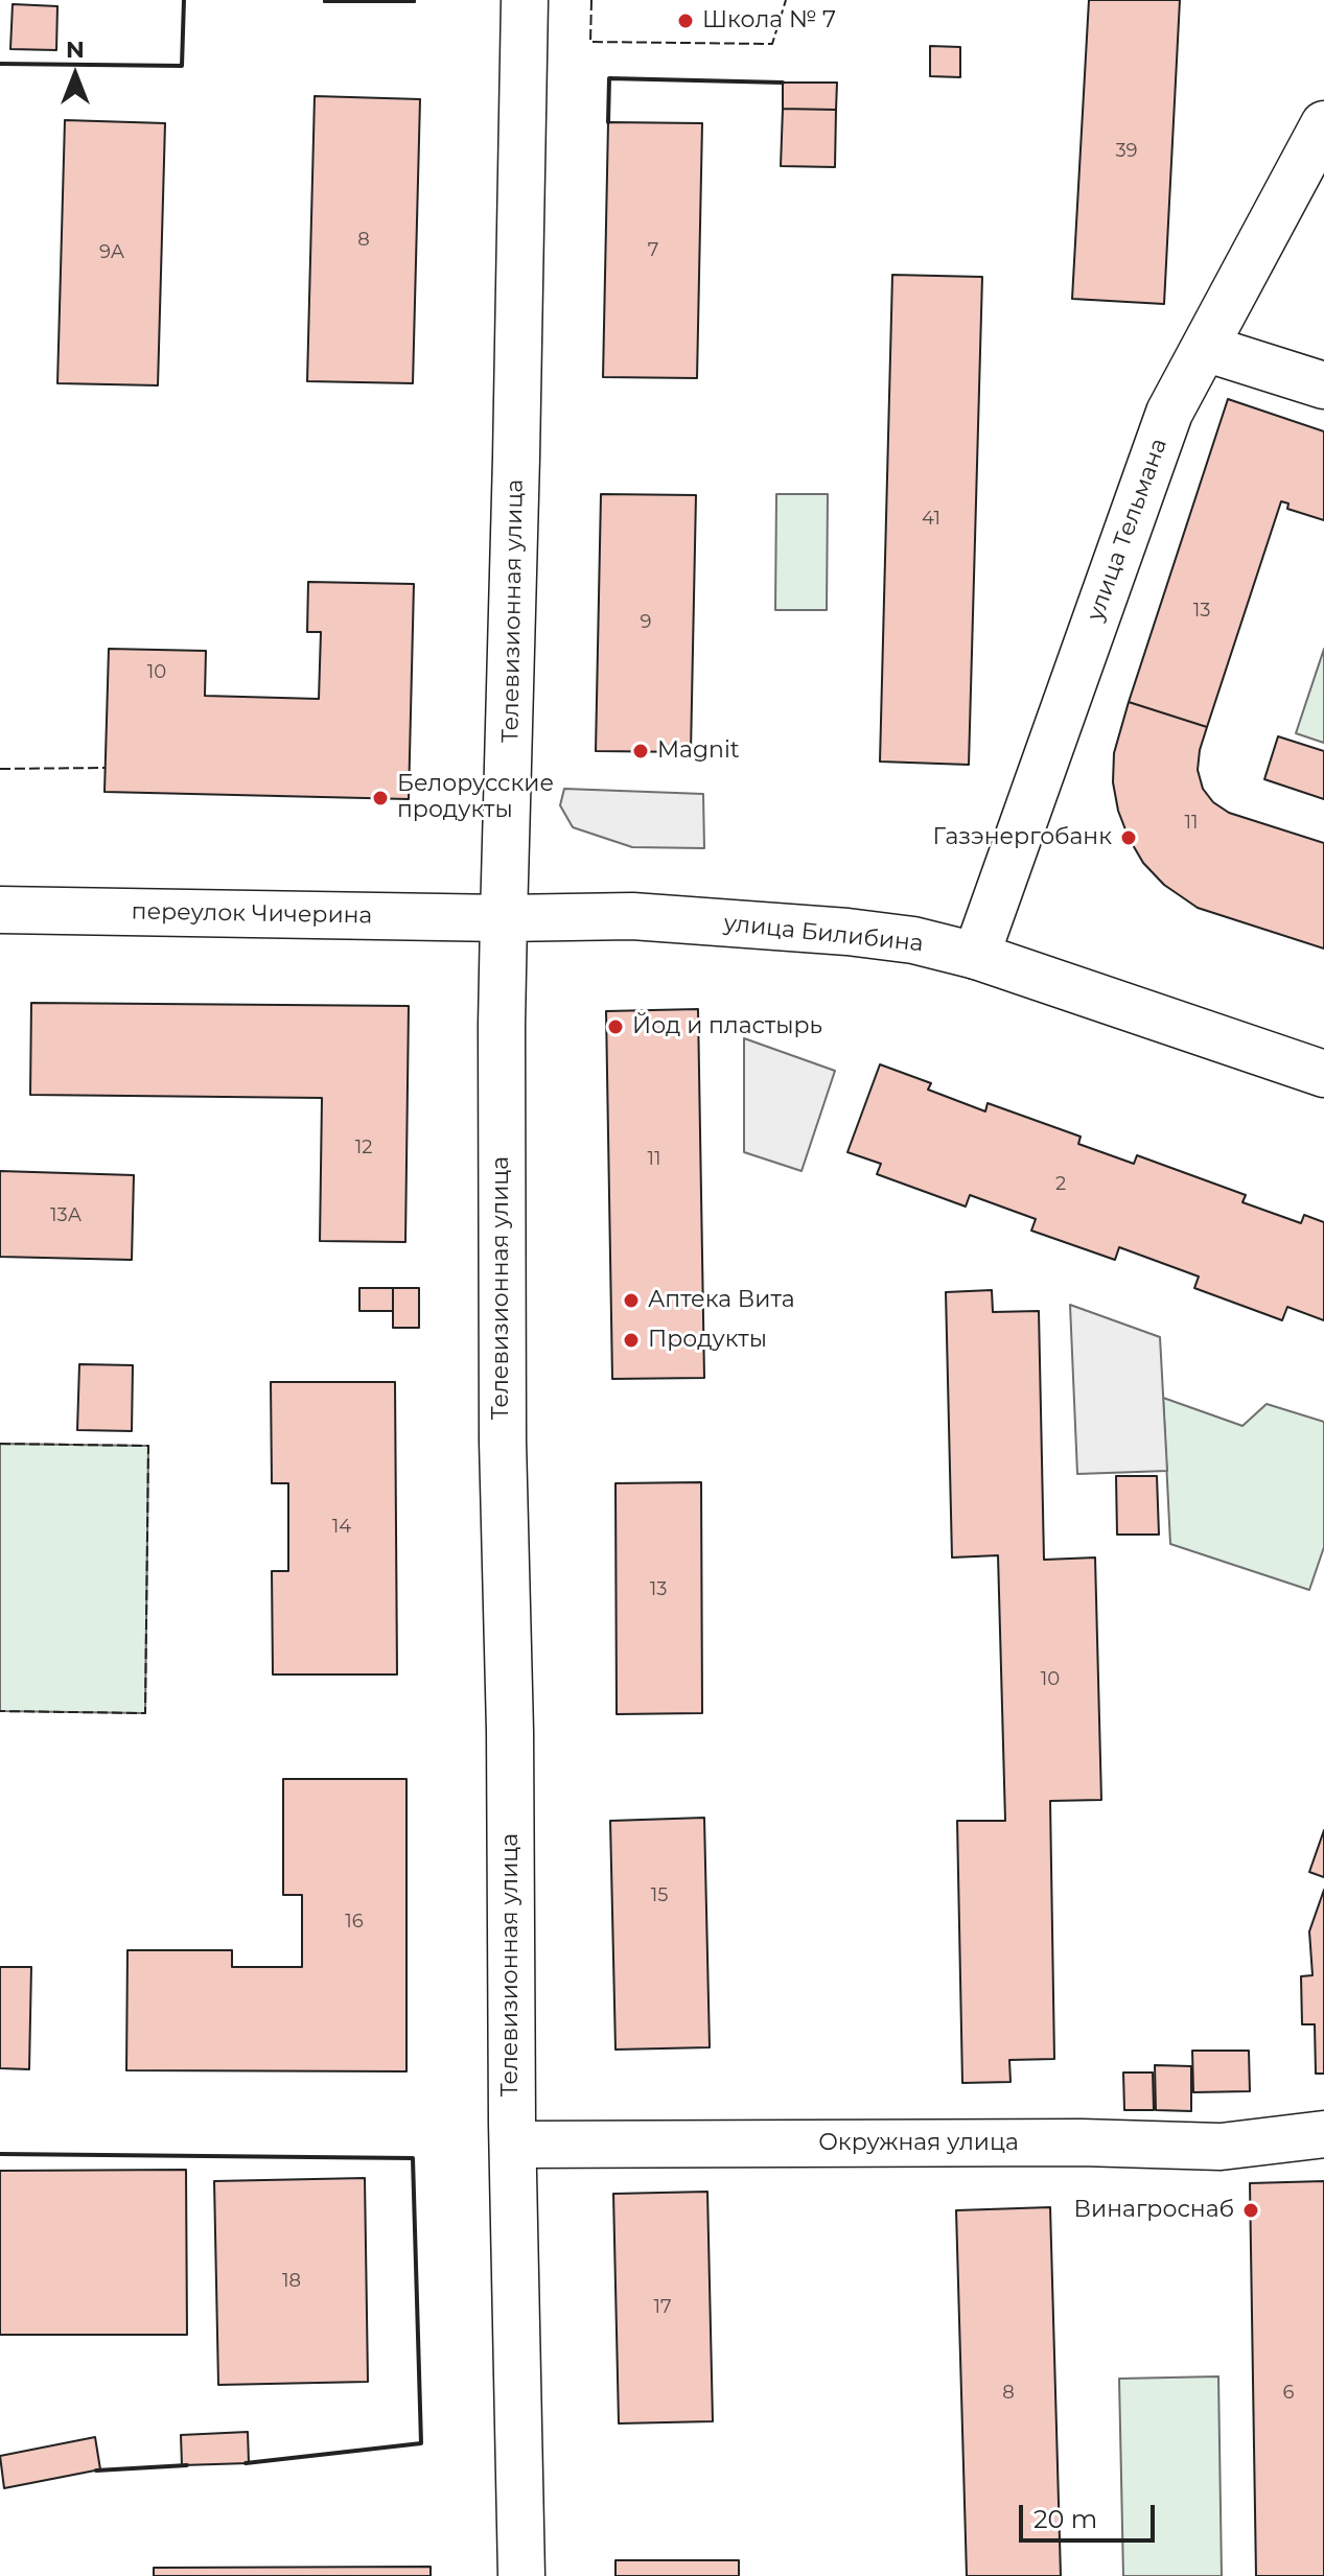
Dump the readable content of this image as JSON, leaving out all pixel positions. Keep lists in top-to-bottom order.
{
  "streets": {
    "street": [
      "улица Тельмана",
      "Телевизионная улица",
      "переулок Чичерина",
      "улица Билибина",
      "Окружная улица"
    ]
  },
  "crossings": [
    ["улица Тельмана", "улица Билибина"],
    ["Телевизионная улица", "переулок Чичерина"],
    ["Телевизионная улица", "улица Билибина"],
    ["Телевизионная улица", "Окружная улица"],
    ["переулок Чичерина", "улица Билибина"]
  ],
  "places": [
    "Школа № 7",
    "Magnit",
    "Белорусские продукты",
    "Газэнергобанк",
    "Йод и пластырь",
    "Аптека Вита",
    "Продукты",
    "Винагроснаб"
  ],
  "house_numbers": [
    "39",
    "8",
    "7",
    "9А",
    "41",
    "13",
    "9",
    "10",
    "11",
    "12",
    "11",
    "2",
    "13А",
    "14",
    "13",
    "10",
    "15",
    "16",
    "18",
    "17",
    "8",
    "6"
  ],
  "scale_bar": "20 m",
  "north": "top"
}
